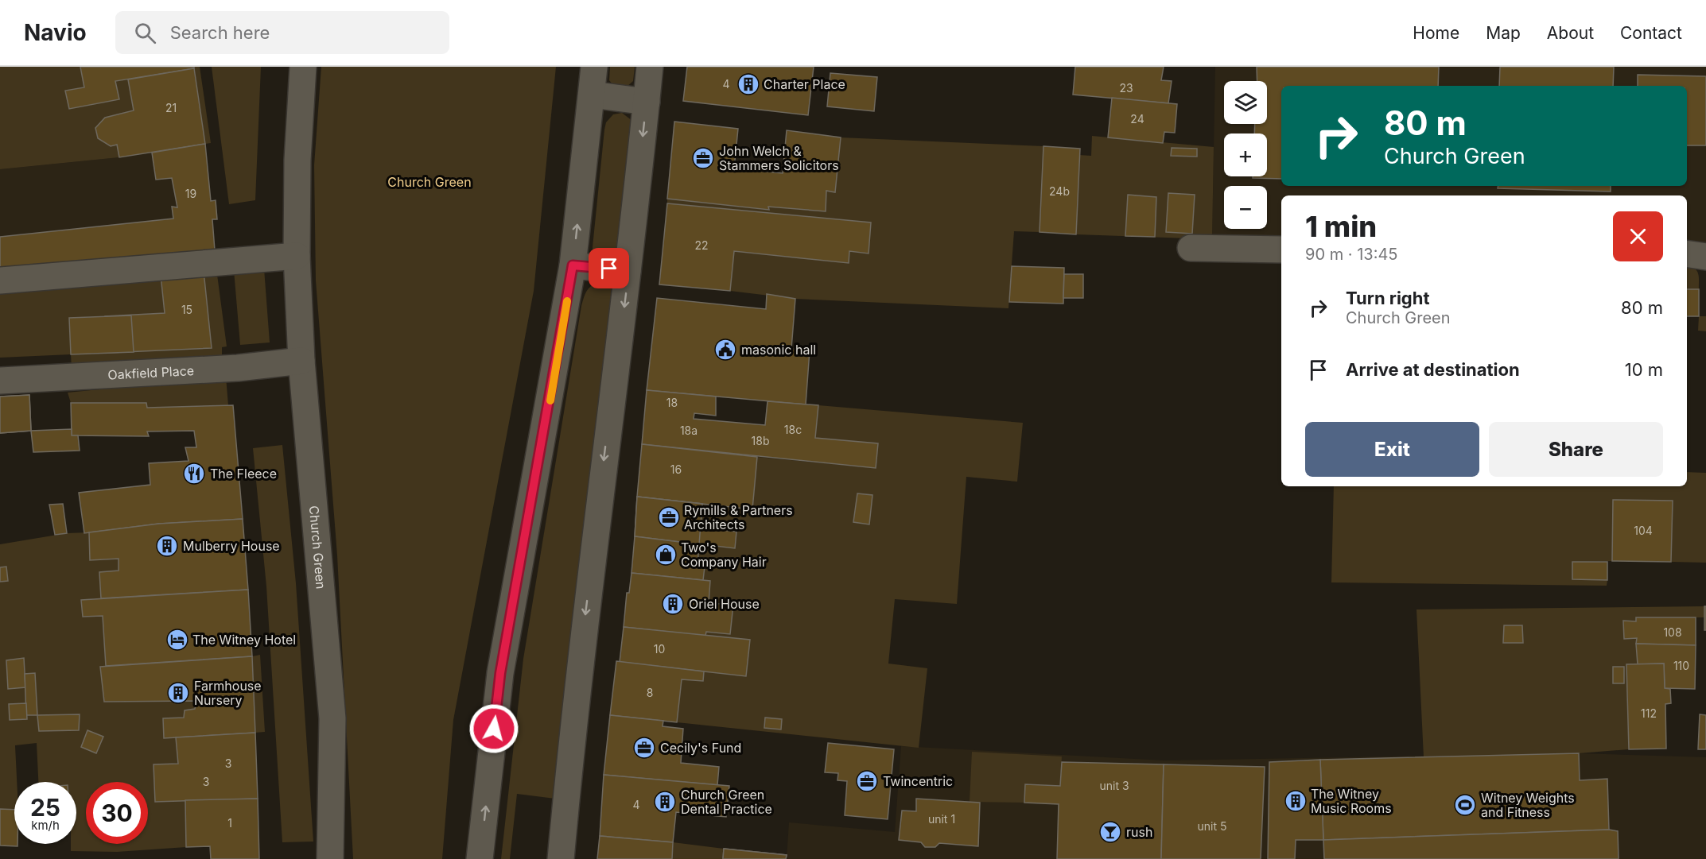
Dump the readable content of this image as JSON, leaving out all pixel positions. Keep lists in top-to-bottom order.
{
  "streets": {
    "street": ["Oakfield Place", "Church Green"]
  },
  "crossings": [
    ["Oakfield Place", "Church Green"]
  ],
  "parks": ["Church Green"],
  "places": {
    "building": [
      "Charter Place",
      "Mulberry House",
      "Oriel House",
      "Farmhouse Nursery",
      "The Witney Music Rooms",
      "Church Green Dental Practice"
    ],
    "office": [
      "John Welch & Stammers Solicitors",
      "Rymills & Partners Architects",
      "Cecily's Fund",
      "Twincentric"
    ],
    "public building": ["masonic hall"],
    "restaurant": ["The Fleece"],
    "shop": ["Two's Company Hair"],
    "hotel": ["The Witney Hotel"],
    "sports": ["Witney Weights and Fitness"],
    "bar": ["rush"]
  },
  "house_numbers": [
    "4",
    "23",
    "21",
    "24",
    "24b",
    "19",
    "22",
    "15",
    "18",
    "18c",
    "18a",
    "18b",
    "16",
    "104",
    "108",
    "10",
    "110",
    "8",
    "112",
    "3",
    "3",
    "unit 3",
    "4",
    "unit 1",
    "1",
    "unit 5"
  ],
  "page": {
    "header": "Navio",
    "search": "Search here",
    "nav": [
      "Home",
      "Map",
      "About",
      "Contact"
    ],
    "map_buttons": ["+", "−"],
    "turn": ["80 m", "Church Green"],
    "heading": ["1 min", "90 m · 13:45"],
    "list": [
      {
        "name": "Turn right",
        "note": "Church Green",
        "value": "80 m"
      },
      {
        "name": "Arrive at destination",
        "value": "10 m"
      }
    ],
    "buttons": ["Exit", "Share"],
    "speed": "25 km/h",
    "limit": "30"
  }
}
